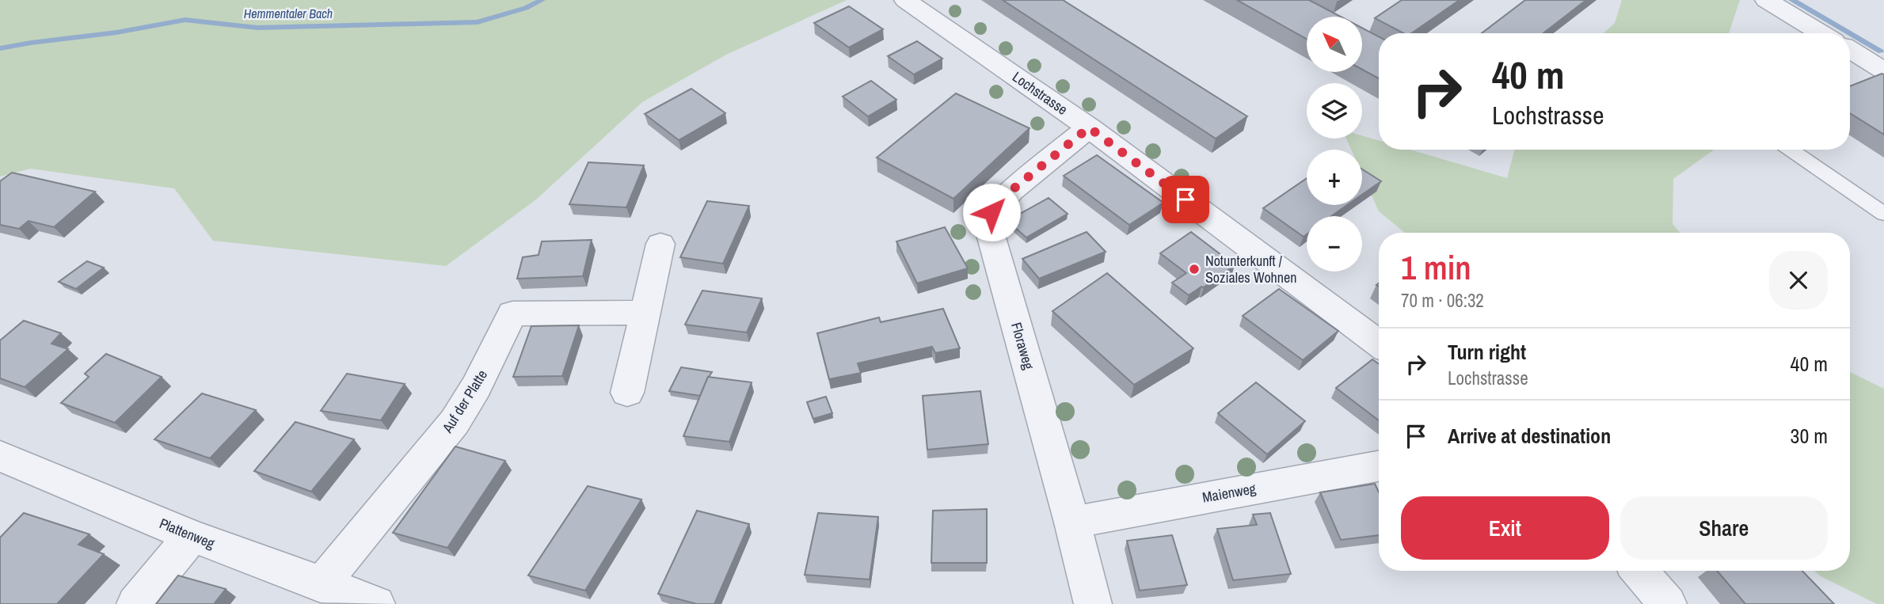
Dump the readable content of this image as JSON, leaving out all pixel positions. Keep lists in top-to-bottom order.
{
  "streets": {
    "street": [
      "Lochstrasse",
      "Floraweg",
      "Auf der Platte",
      "Maienweg",
      "Plattenweg"
    ]
  },
  "crossings": [
    ["Lochstrasse", "Floraweg"],
    ["Floraweg", "Maienweg"],
    ["Auf der Platte", "Plattenweg"]
  ],
  "water": ["Hemmentaler Bach"],
  "places": ["Notunterkunft / Soziales Wohnen"],
  "north": "top left",
  "page": {
    "map_buttons": ["+", "−"],
    "turn": ["40 m", "Lochstrasse"],
    "heading": ["1 min", "70 m · 06:32"],
    "list": [
      {
        "name": "Turn right",
        "note": "Lochstrasse",
        "value": "40 m"
      },
      {
        "name": "Arrive at destination",
        "value": "30 m"
      }
    ],
    "buttons": ["Exit", "Share"]
  }
}
